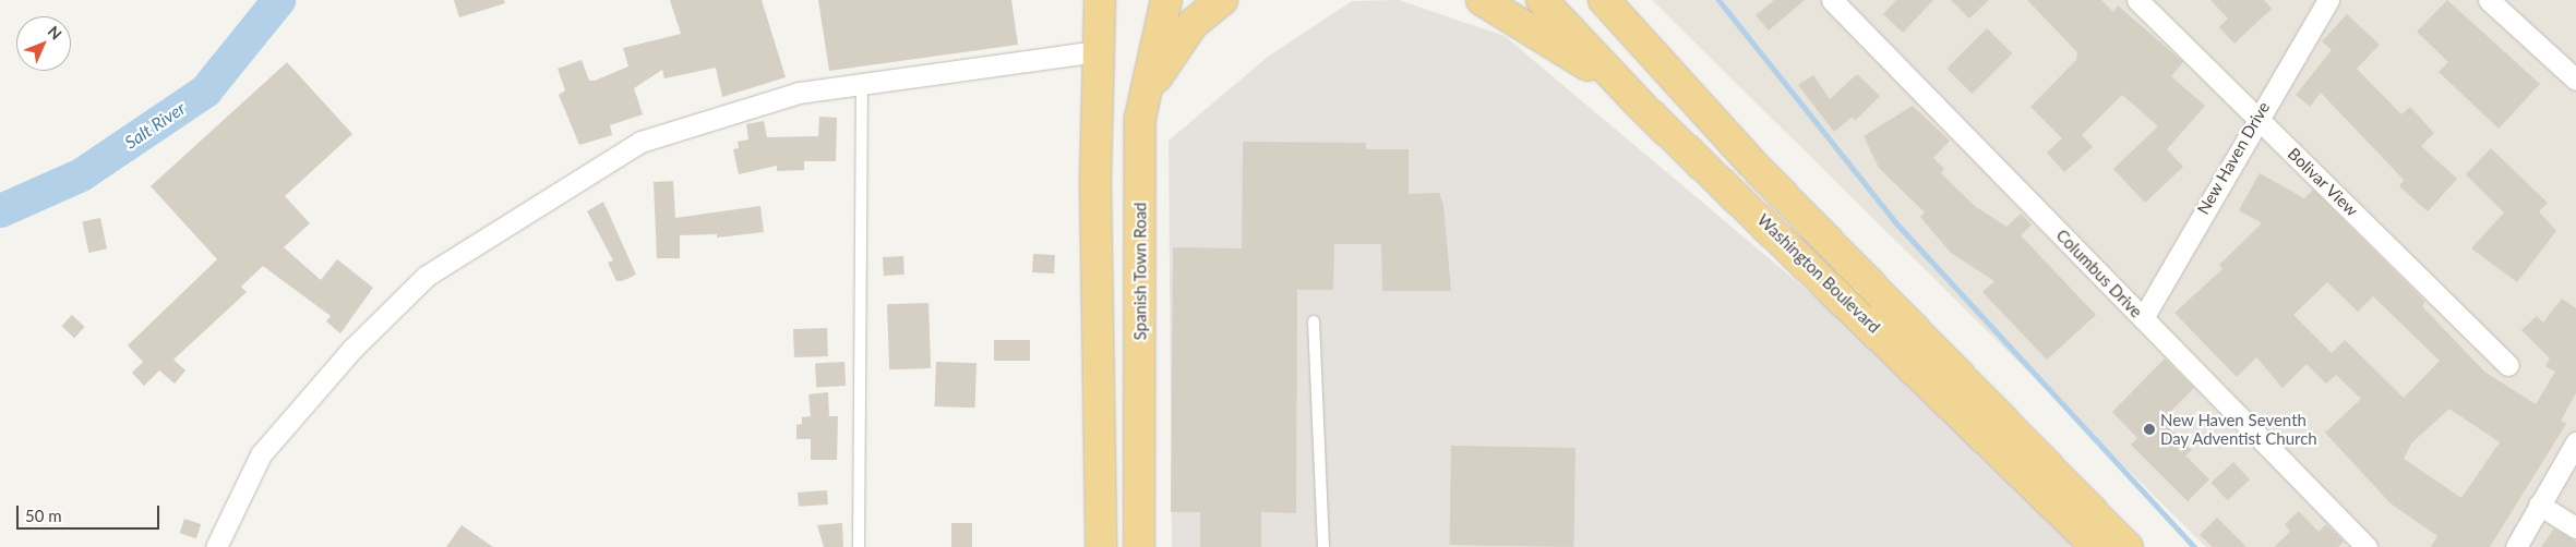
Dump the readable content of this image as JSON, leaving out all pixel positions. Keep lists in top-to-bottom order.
{
  "streets": {
    "highway": ["Spanish Town Road", "Washington Boulevard"],
    "street": ["New Haven Drive", "Bolivar View", "Columbus Drive"]
  },
  "crossings": [
    ["New Haven Drive", "Bolivar View"],
    ["New Haven Drive", "Columbus Drive"]
  ],
  "water": ["Salt River"],
  "places": ["New Haven Seventh Day Adventist Church"],
  "scale_bar": "50 m",
  "north": "top right"
}
